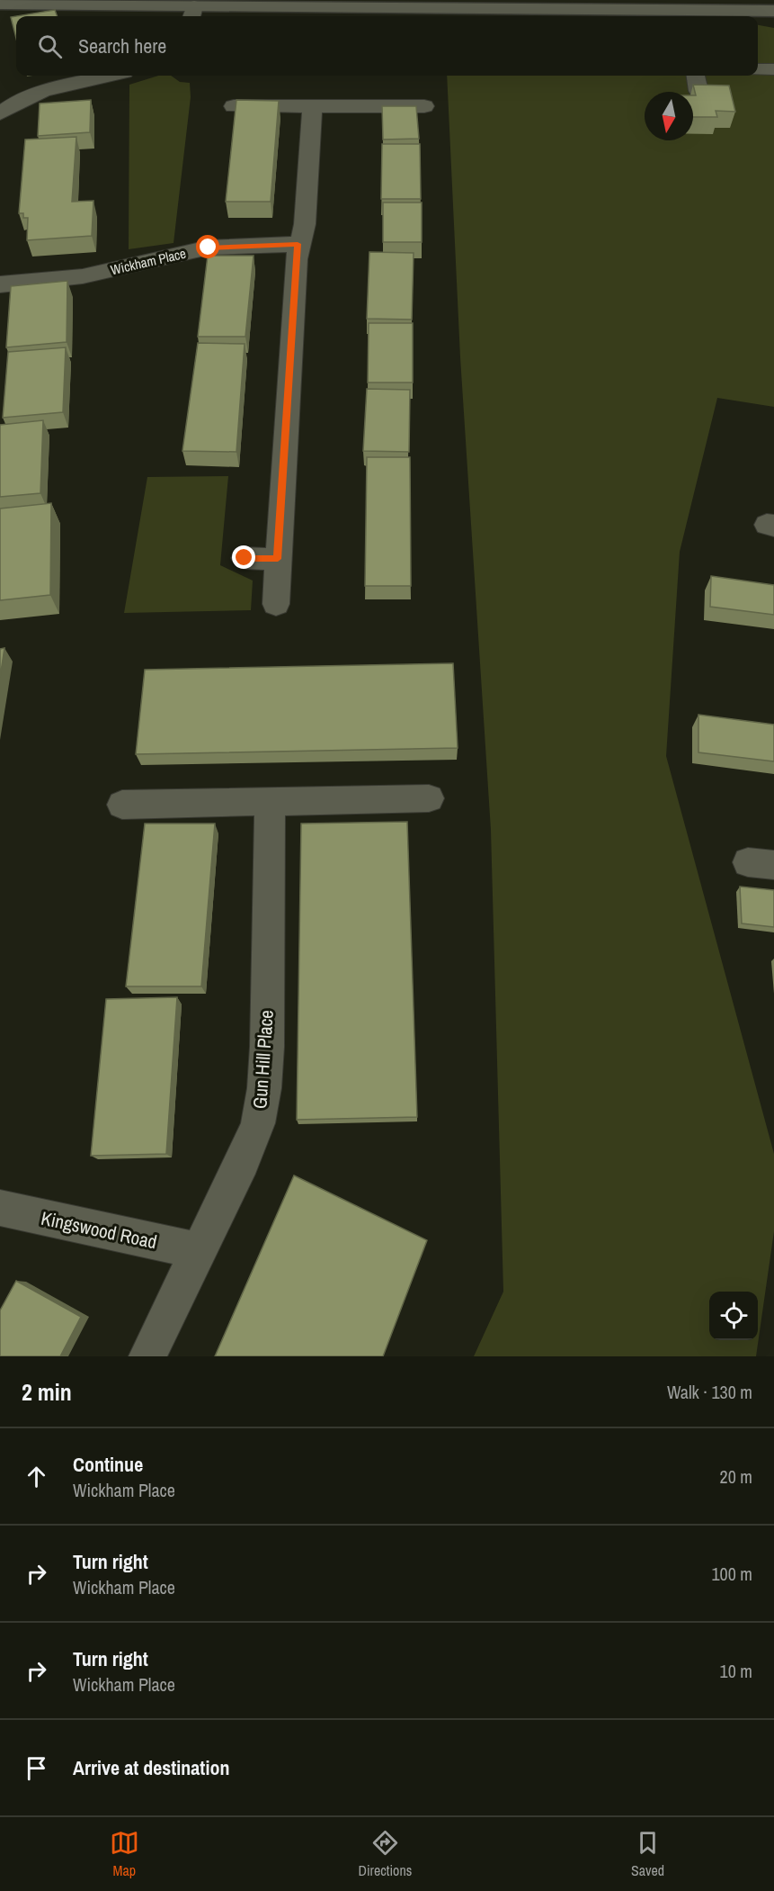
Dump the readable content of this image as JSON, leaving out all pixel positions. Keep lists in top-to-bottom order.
{
  "streets": {
    "street": ["Wickham Place", "Gun Hill Place", "Kingswood Road"]
  },
  "crossings": [
    ["Gun Hill Place", "Kingswood Road"]
  ],
  "north": "bottom",
  "page": {
    "search": "Search here",
    "heading": ["2 min", "Walk · 130 m"],
    "list": [
      ["Continue", "Wickham Place", "20 m"],
      ["Turn right", "Wickham Place", "100 m"],
      ["Turn right", "Wickham Place", "10 m"],
      "Arrive at destination"
    ],
    "nav": ["Map", "Directions", "Saved"]
  }
}
